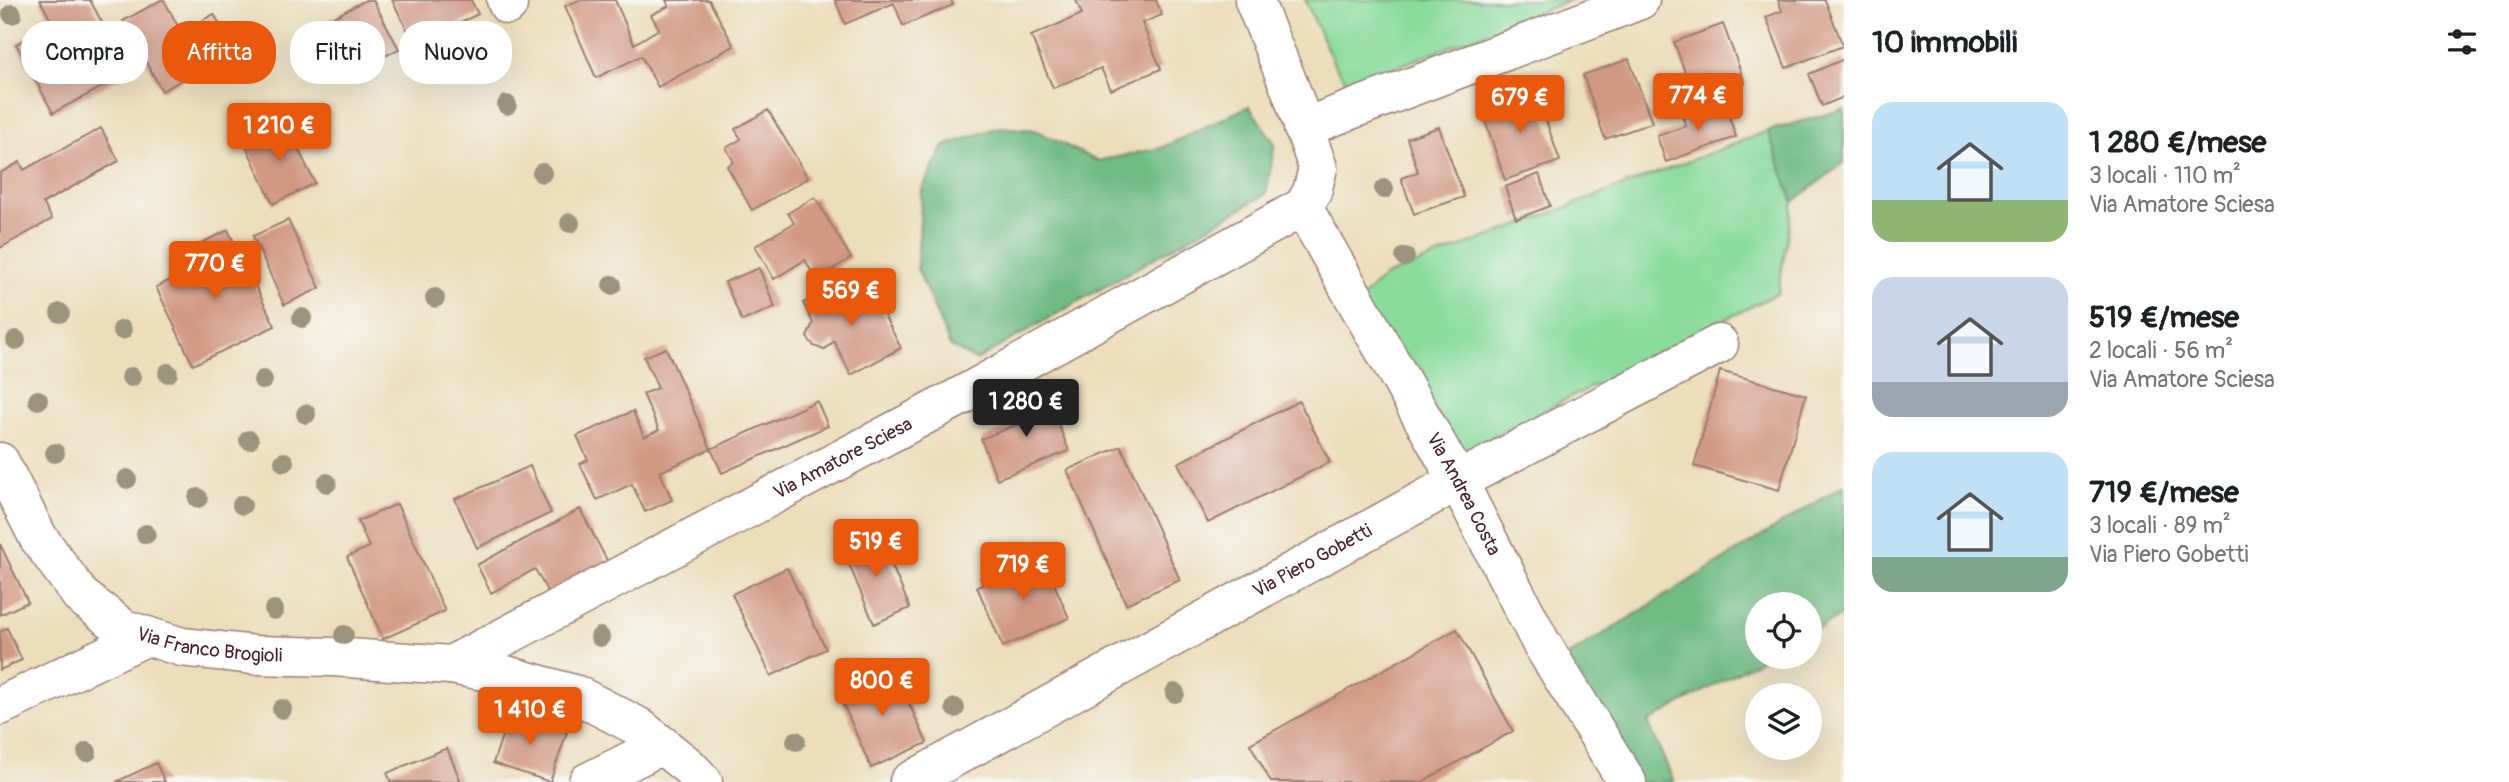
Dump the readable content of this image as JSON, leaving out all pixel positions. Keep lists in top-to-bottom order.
{
  "streets": {
    "street": [
      "Via Amatore Sciesa",
      "Via Andrea Costa",
      "Via Piero Gobetti",
      "Via Franco Brogioli"
    ]
  },
  "crossings": [
    ["Via Amatore Sciesa", "Via Andrea Costa"],
    ["Via Amatore Sciesa", "Via Franco Brogioli"],
    ["Via Andrea Costa", "Via Piero Gobetti"]
  ],
  "page": {
    "heading": "10 immobili",
    "chip": [
      "Compra",
      "Affitta",
      "Filtri",
      "Nuovo"
    ],
    "price": [
      "774 €",
      "679 €",
      "1 210 €",
      "770 €",
      "569 €",
      "1 280 €",
      "519 €",
      "719 €",
      "800 €",
      "1 410 €"
    ],
    "list": [
      {
        "name": "1 280 €/mese",
        "note": "3 locali · 110 m² · Via Amatore Sciesa"
      },
      {
        "name": "519 €/mese",
        "note": "2 locali · 56 m² · Via Amatore Sciesa"
      },
      {
        "name": "719 €/mese",
        "note": "3 locali · 89 m² · Via Piero Gobetti"
      }
    ]
  }
}
